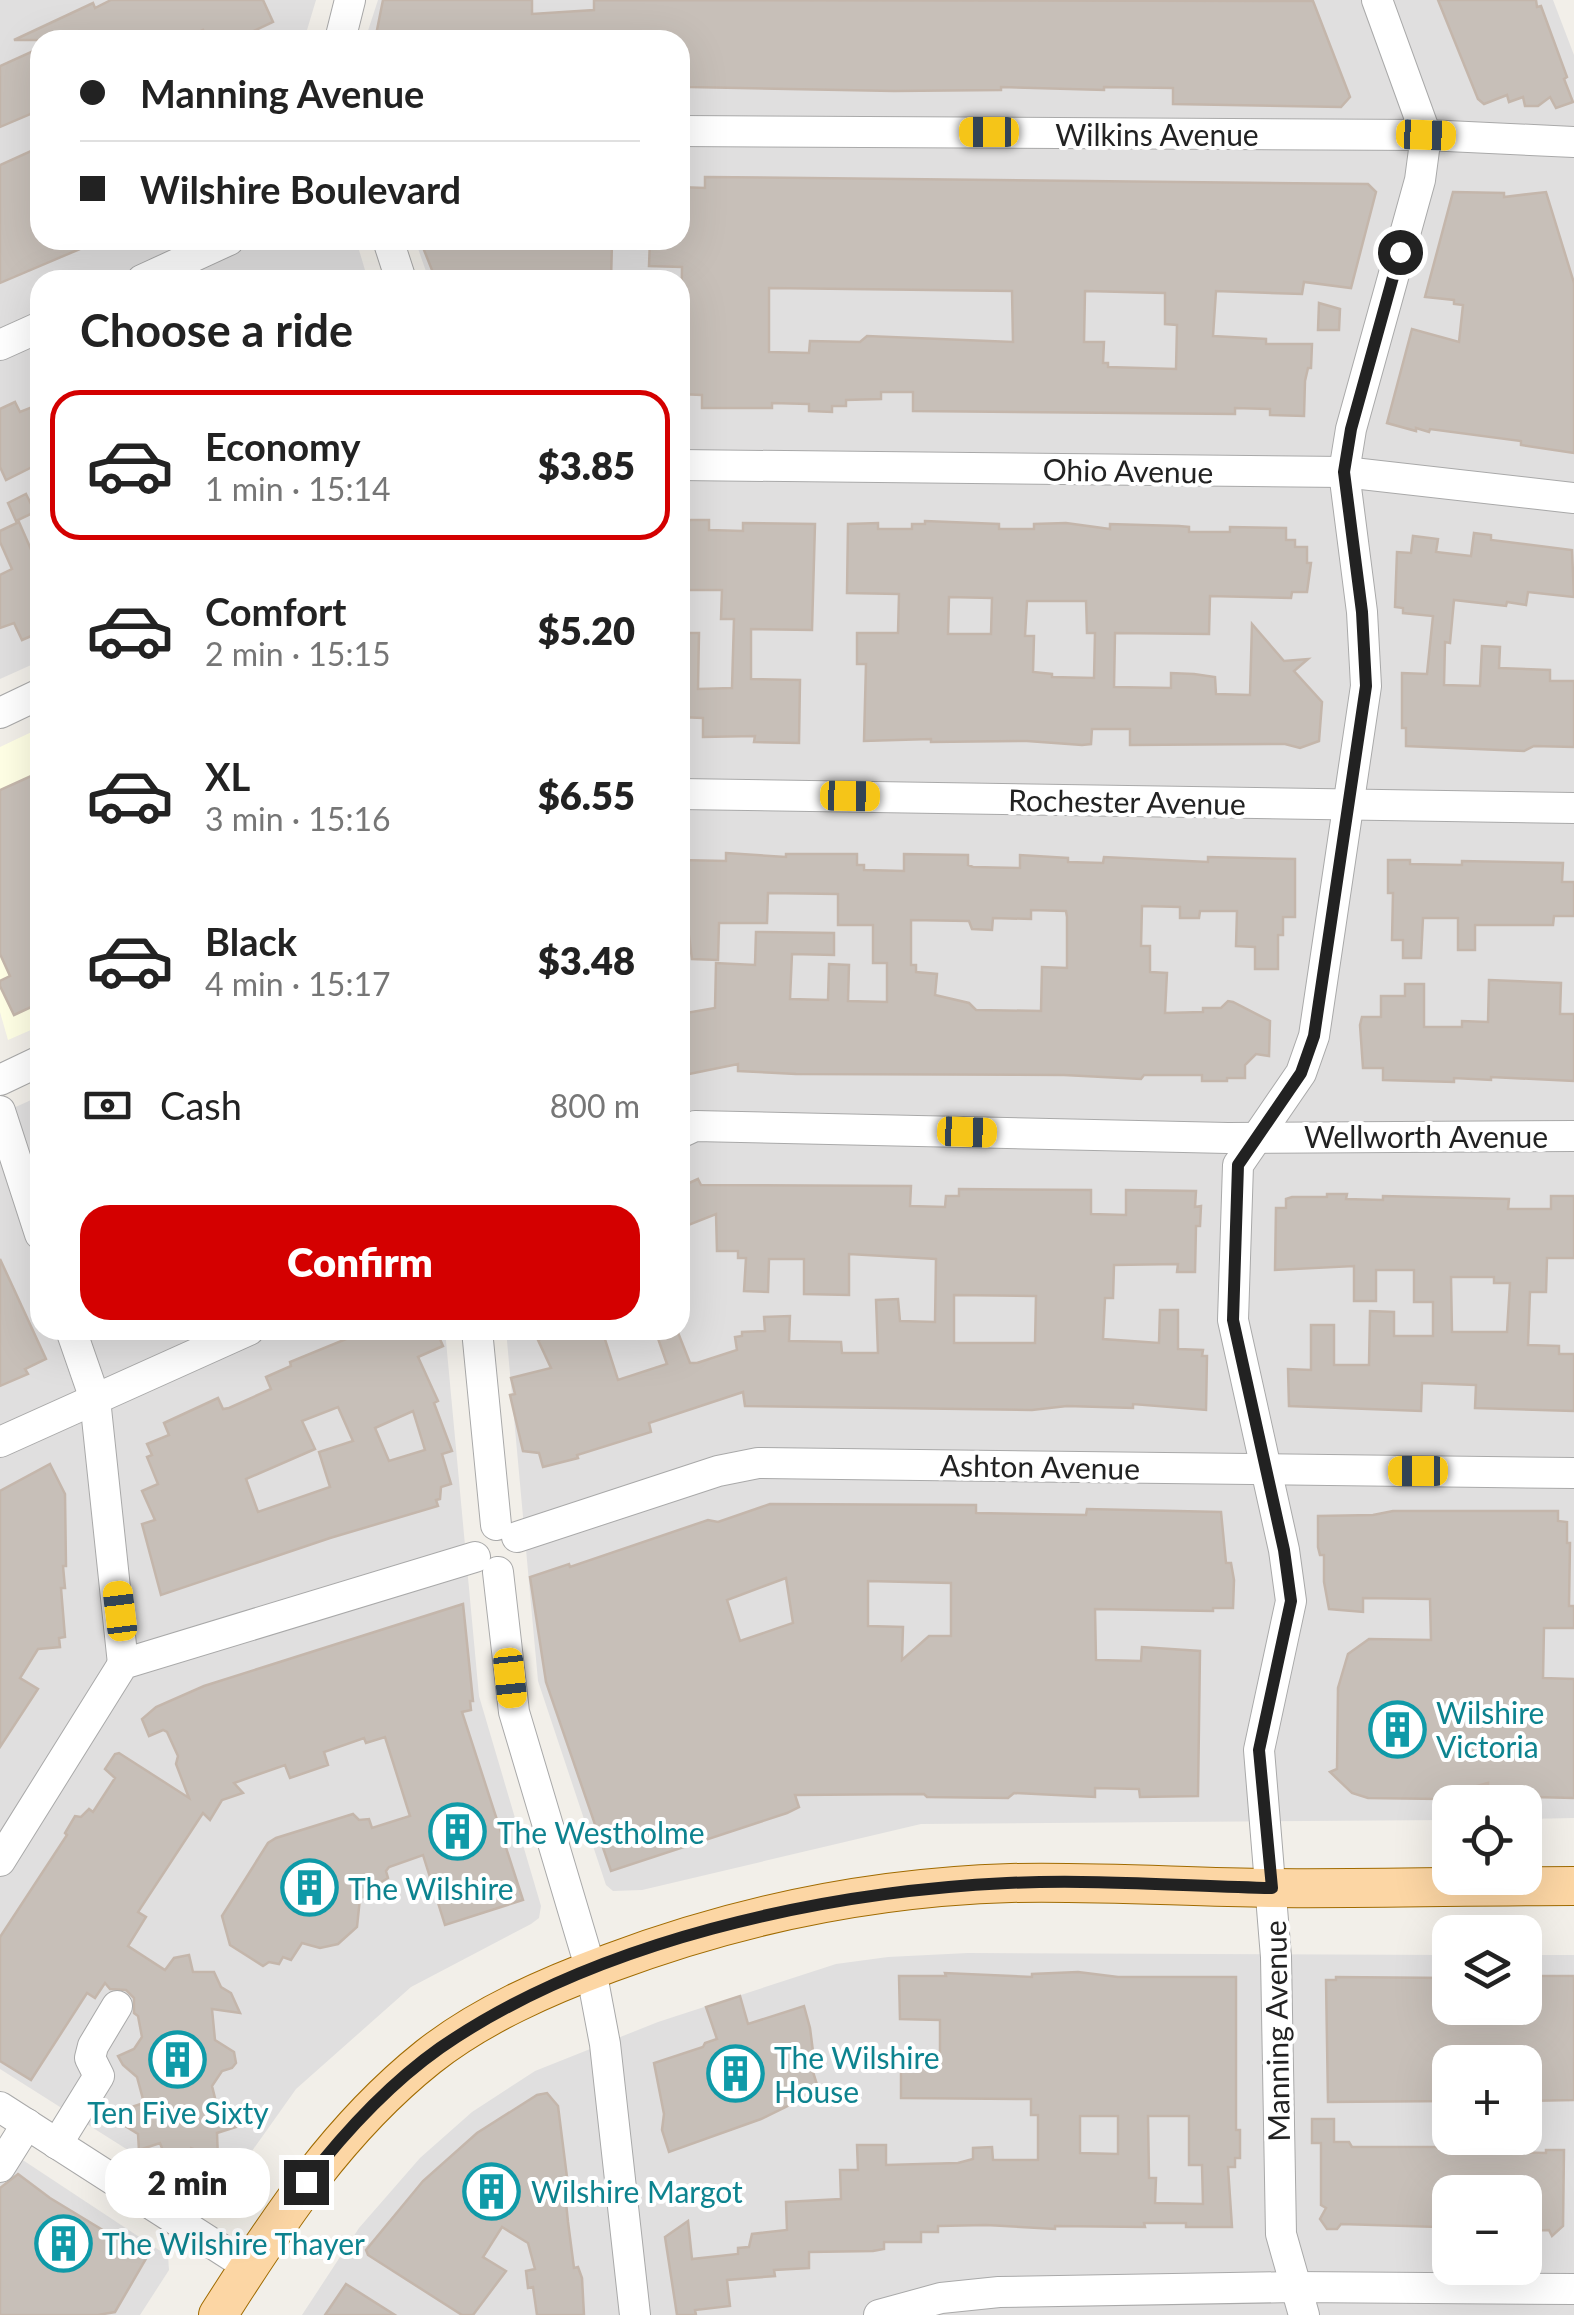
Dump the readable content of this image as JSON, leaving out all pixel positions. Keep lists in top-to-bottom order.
{
  "streets": {
    "street": [
      "Wilkins Avenue",
      "Ohio Avenue",
      "Rochester Avenue",
      "Wellworth Avenue",
      "Ashton Avenue",
      "Manning Avenue"
    ]
  },
  "crossings": [
    ["Wilkins Avenue", "Manning Avenue"],
    ["Ohio Avenue", "Manning Avenue"],
    ["Rochester Avenue", "Manning Avenue"],
    ["Wellworth Avenue", "Manning Avenue"],
    ["Ashton Avenue", "Manning Avenue"]
  ],
  "places": {
    "building": [
      "Wilshire Victoria",
      "The Westholme",
      "The Wilshire",
      "Ten Five Sixty",
      "The Wilshire House",
      "Wilshire Margot",
      "The Wilshire Thayer"
    ]
  },
  "page": {
    "banner": ["Manning Avenue", "Wilshire Boulevard"],
    "heading": "Choose a ride",
    "list": [
      {
        "name": "Economy",
        "note": "1 min · 15:14",
        "value": "$3.85"
      },
      {
        "name": "Comfort",
        "note": "2 min · 15:15",
        "value": "$5.20"
      },
      {
        "name": "XL",
        "note": "3 min · 15:16",
        "value": "$6.55"
      },
      {
        "name": "Black",
        "note": "4 min · 15:17",
        "value": "$3.48"
      }
    ],
    "pay": ["Cash", "800 m"],
    "buttons": "Confirm",
    "map_buttons": ["+", "−"],
    "bubble": "2 min"
  }
}
